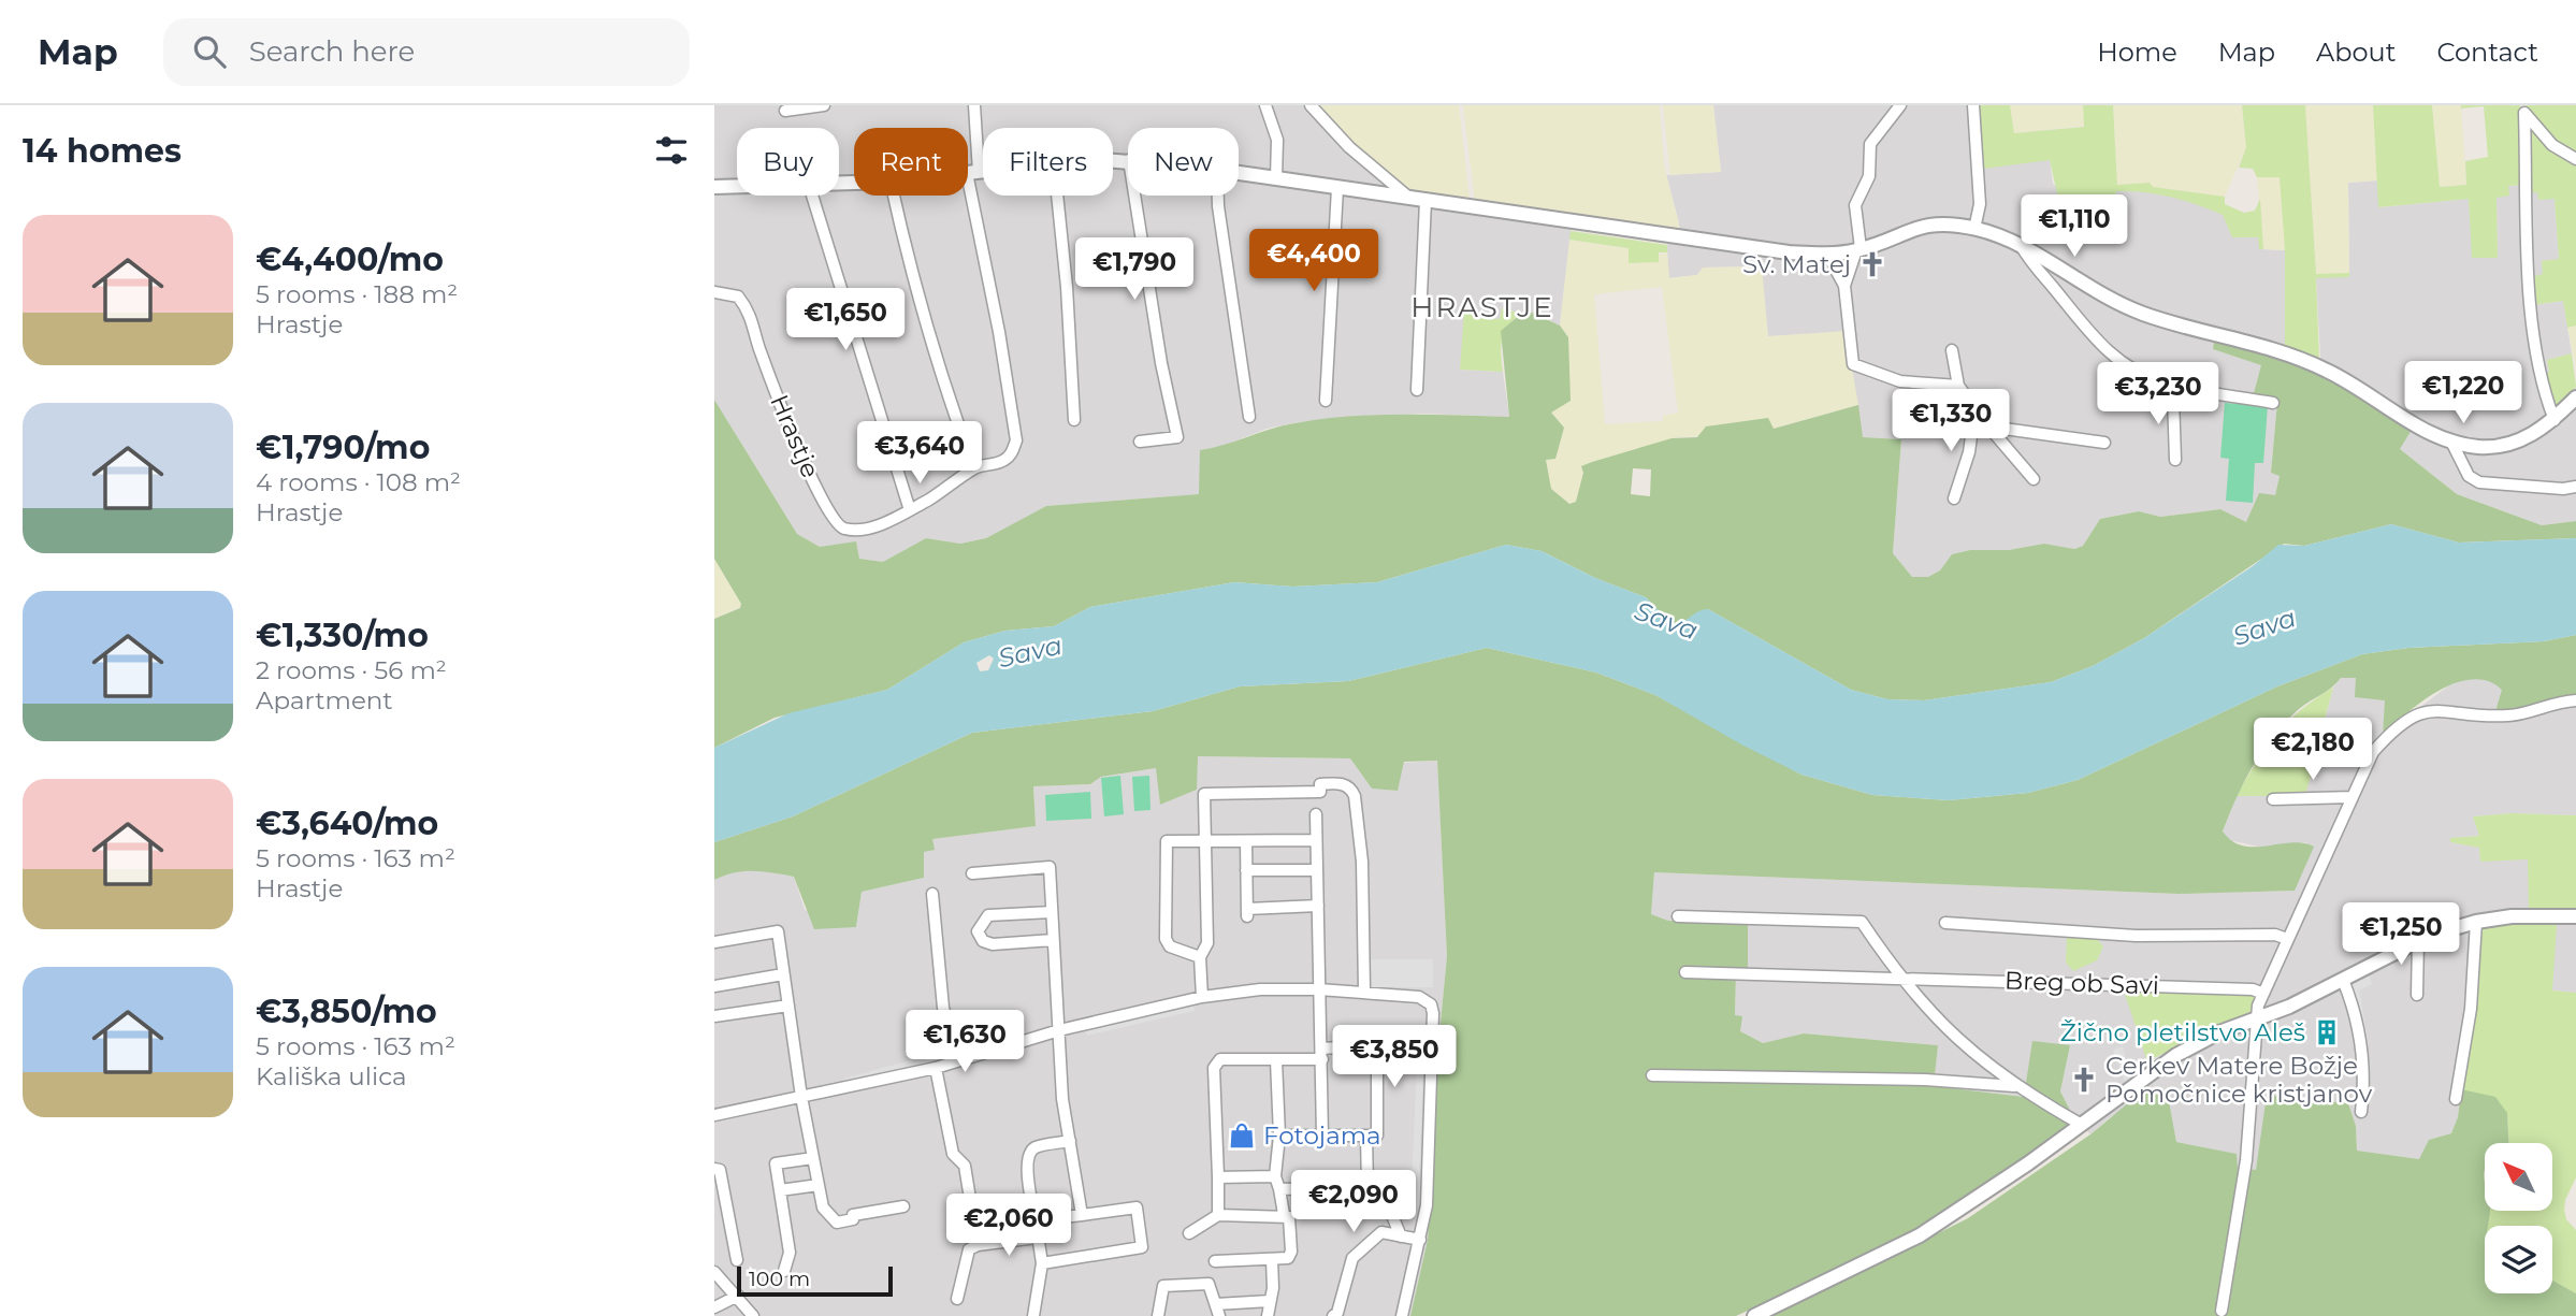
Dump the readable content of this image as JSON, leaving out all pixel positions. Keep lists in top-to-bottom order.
{
  "streets": {
    "street": ["Hrastje", "Breg ob Savi"]
  },
  "districts": ["HRASTJE"],
  "water": ["Sava"],
  "places": {
    "church": ["Sv. Matej", "Cerkev Matere Božje Pomočnice kristjanov"],
    "building": ["Žično pletilstvo Aleš"],
    "shop": ["Fotojama"]
  },
  "scale_bar": "100 m",
  "north": "top left",
  "page": {
    "header": "Map",
    "search": "Search here",
    "nav": [
      "Home",
      "Map",
      "About",
      "Contact"
    ],
    "heading": "14 homes",
    "chip": [
      "Buy",
      "Rent",
      "Filters",
      "New"
    ],
    "price": [
      "€1,110",
      "€4,400",
      "€1,790",
      "€1,650",
      "€1,220",
      "€3,230",
      "€1,330",
      "€3,640",
      "€2,180",
      "€1,250",
      "€1,630",
      "€3,850",
      "€2,090",
      "€2,060"
    ],
    "list": [
      {
        "name": "€4,400/mo",
        "note": "5 rooms · 188 m² · Hrastje"
      },
      {
        "name": "€1,790/mo",
        "note": "4 rooms · 108 m² · Hrastje"
      },
      {
        "name": "€1,330/mo",
        "note": "2 rooms · 56 m² · Apartment"
      },
      {
        "name": "€3,640/mo",
        "note": "5 rooms · 163 m² · Hrastje"
      },
      {
        "name": "€3,850/mo",
        "note": "5 rooms · 163 m² · Kališka ulica"
      }
    ],
    "scale": "100 m"
  }
}
